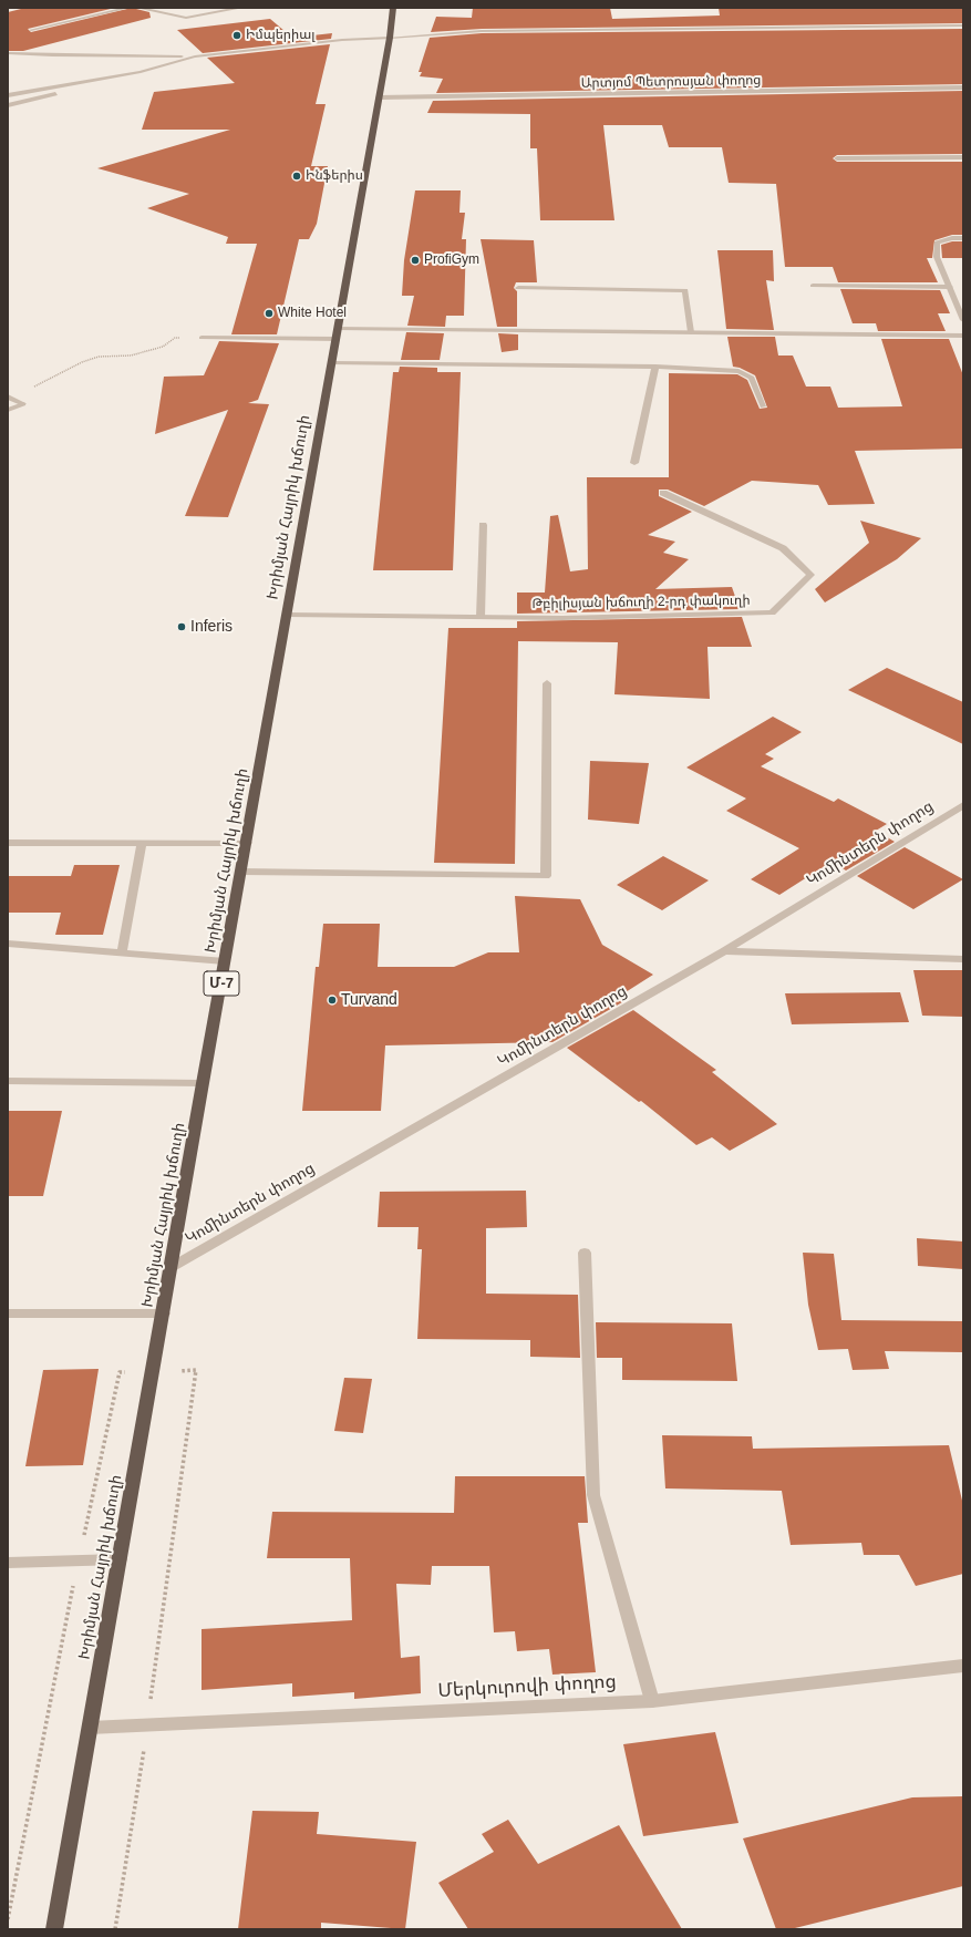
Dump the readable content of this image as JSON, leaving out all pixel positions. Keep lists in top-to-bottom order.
{
  "streets": {
    "highway": ["Խրիմյան Հայրիկ խճուղի", "Մ-7"],
    "street": [
      "Արտյոմ Պետրոսյան փողոց",
      "Թբիլիսյան խճուղի 2-րդ փակուղի",
      "Կոմինտերն փողոց",
      "Մերկուրովի փողոց"
    ]
  },
  "crossings": [
    ["Արտյոմ Պետրոսյան փողոց", "Խրիմյան Հայրիկ խճուղի"],
    ["Խրիմյան Հայրիկ խճուղի", "Թբիլիսյան խճուղի 2-րդ փակուղի"],
    ["Խրիմյան Հայրիկ խճուղի", "Կոմինտերն փողոց"],
    ["Խրիմյան Հայրիկ խճուղի", "Մերկուրովի փողոց"]
  ],
  "places": [
    "Իմպերիալ",
    "Ինֆերիս",
    "ProfiGym",
    "White Hotel",
    "Inferis",
    "Turvand"
  ]
}
